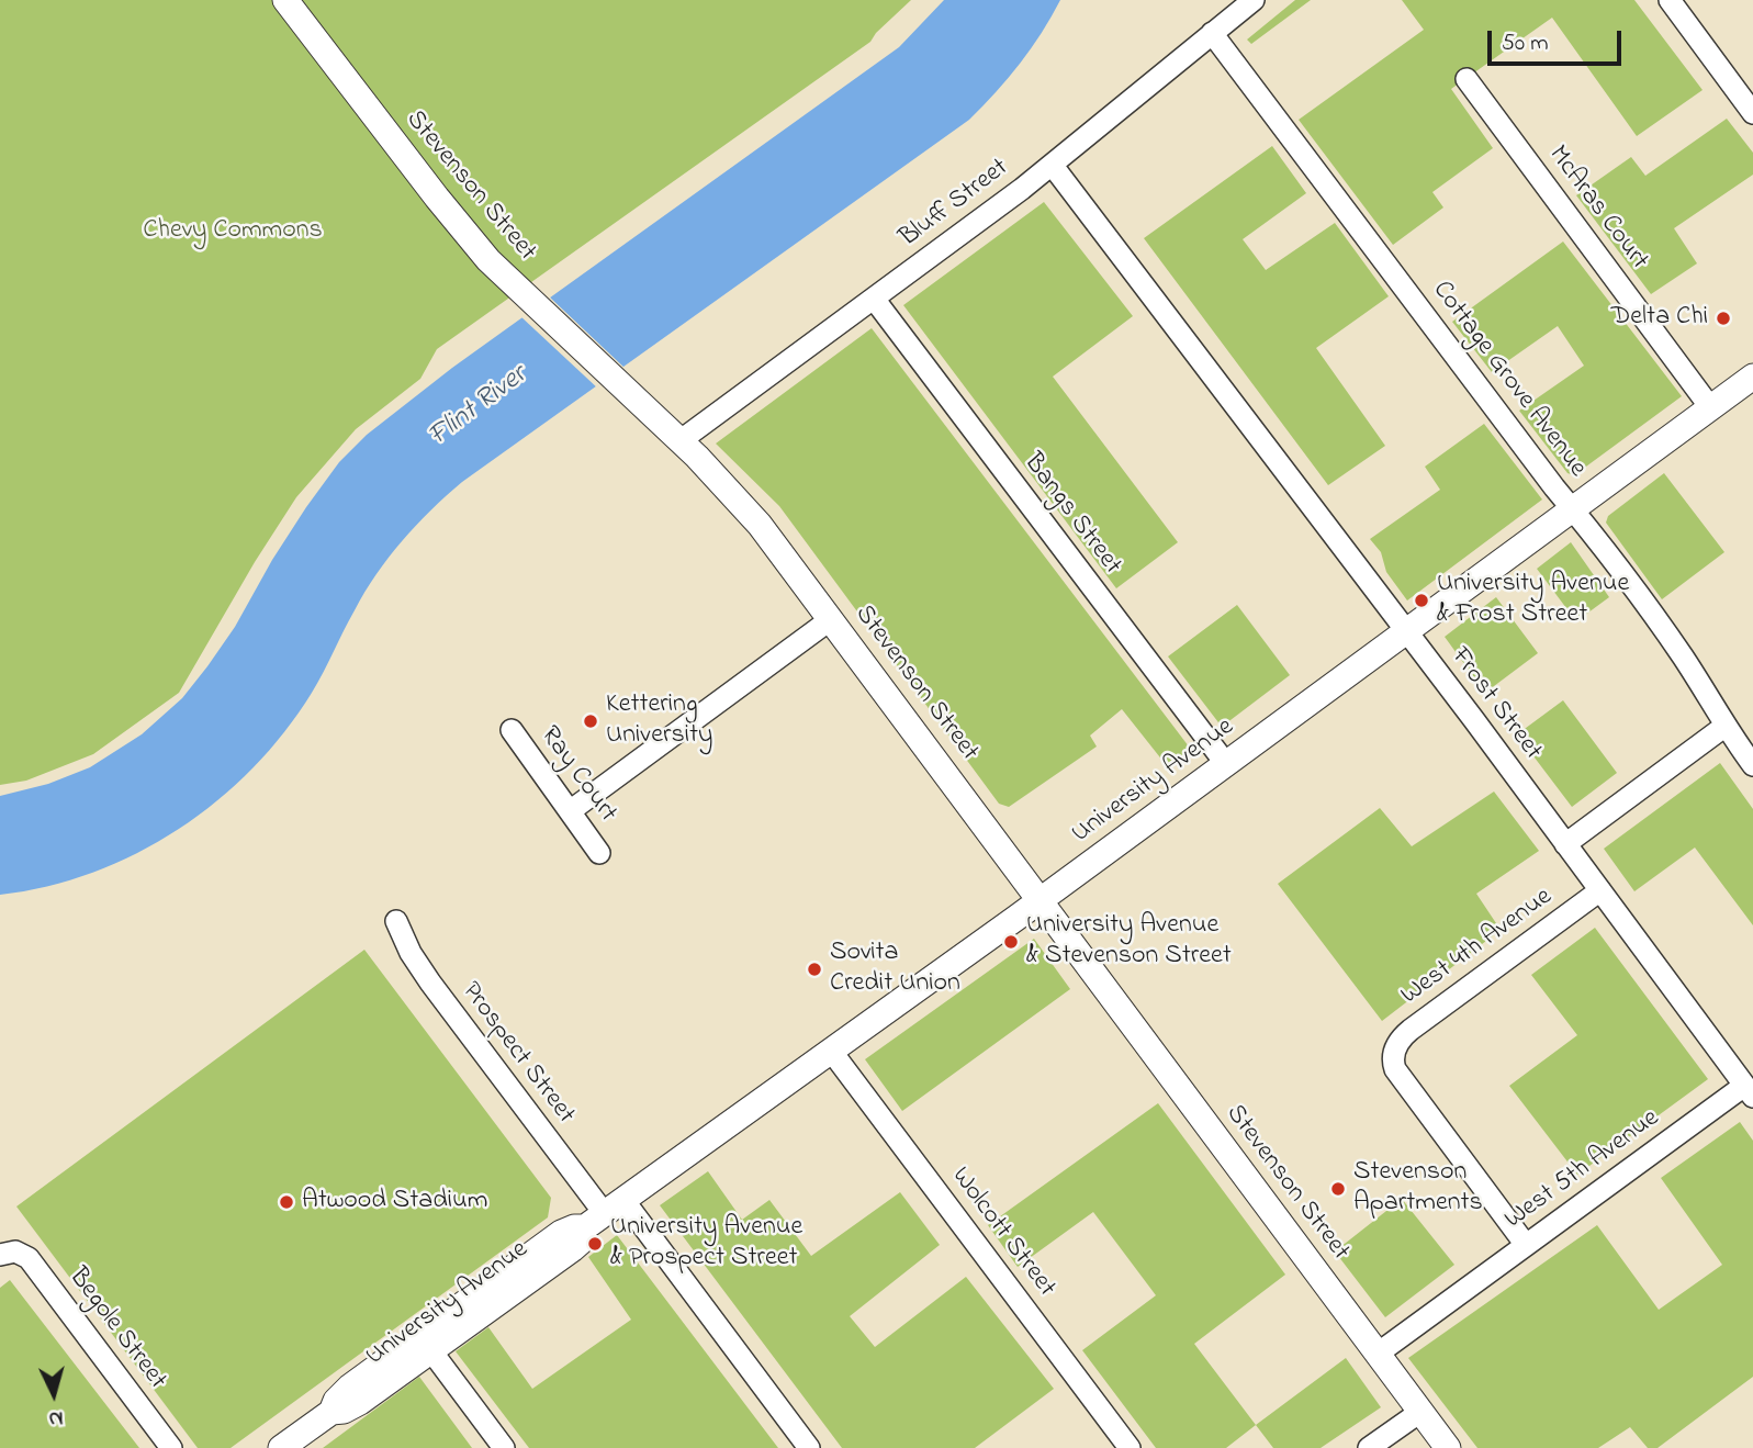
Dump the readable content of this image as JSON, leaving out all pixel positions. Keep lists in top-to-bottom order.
{
  "streets": {
    "street": [
      "Stevenson Street",
      "Bluff Street",
      "McAras Court",
      "Cottage Grove Avenue",
      "Bangs Street",
      "Frost Street",
      "Ray Court",
      "University Avenue",
      "West 4th Avenue",
      "Prospect Street",
      "West 5th Avenue",
      "Wolcott Street",
      "Begole Street"
    ]
  },
  "crossings": [
    ["Stevenson Street", "Bluff Street"],
    ["Stevenson Street", "University Avenue"],
    ["Stevenson Street", "West 5th Avenue"],
    ["Bluff Street", "Cottage Grove Avenue"],
    ["Bluff Street", "Bangs Street"],
    ["Bluff Street", "Frost Street"],
    ["McAras Court", "University Avenue"],
    ["Cottage Grove Avenue", "University Avenue"],
    ["Bangs Street", "University Avenue"],
    ["Frost Street", "University Avenue"],
    ["Frost Street", "West 4th Avenue"],
    ["Frost Street", "West 5th Avenue"],
    ["University Avenue", "Prospect Street"],
    ["University Avenue", "Wolcott Street"],
    ["West 4th Avenue", "West 5th Avenue"]
  ],
  "water": ["Flint River"],
  "parks": ["Chevy Commons"],
  "places": [
    "Delta Chi",
    "University Avenue & Frost Street",
    "Kettering University",
    "University Avenue & Stevenson Street",
    "Sovita Credit Union",
    "Stevenson Apartments",
    "Atwood Stadium",
    "University Avenue & Prospect Street"
  ],
  "scale_bar": "50 m",
  "north": "bottom"
}
